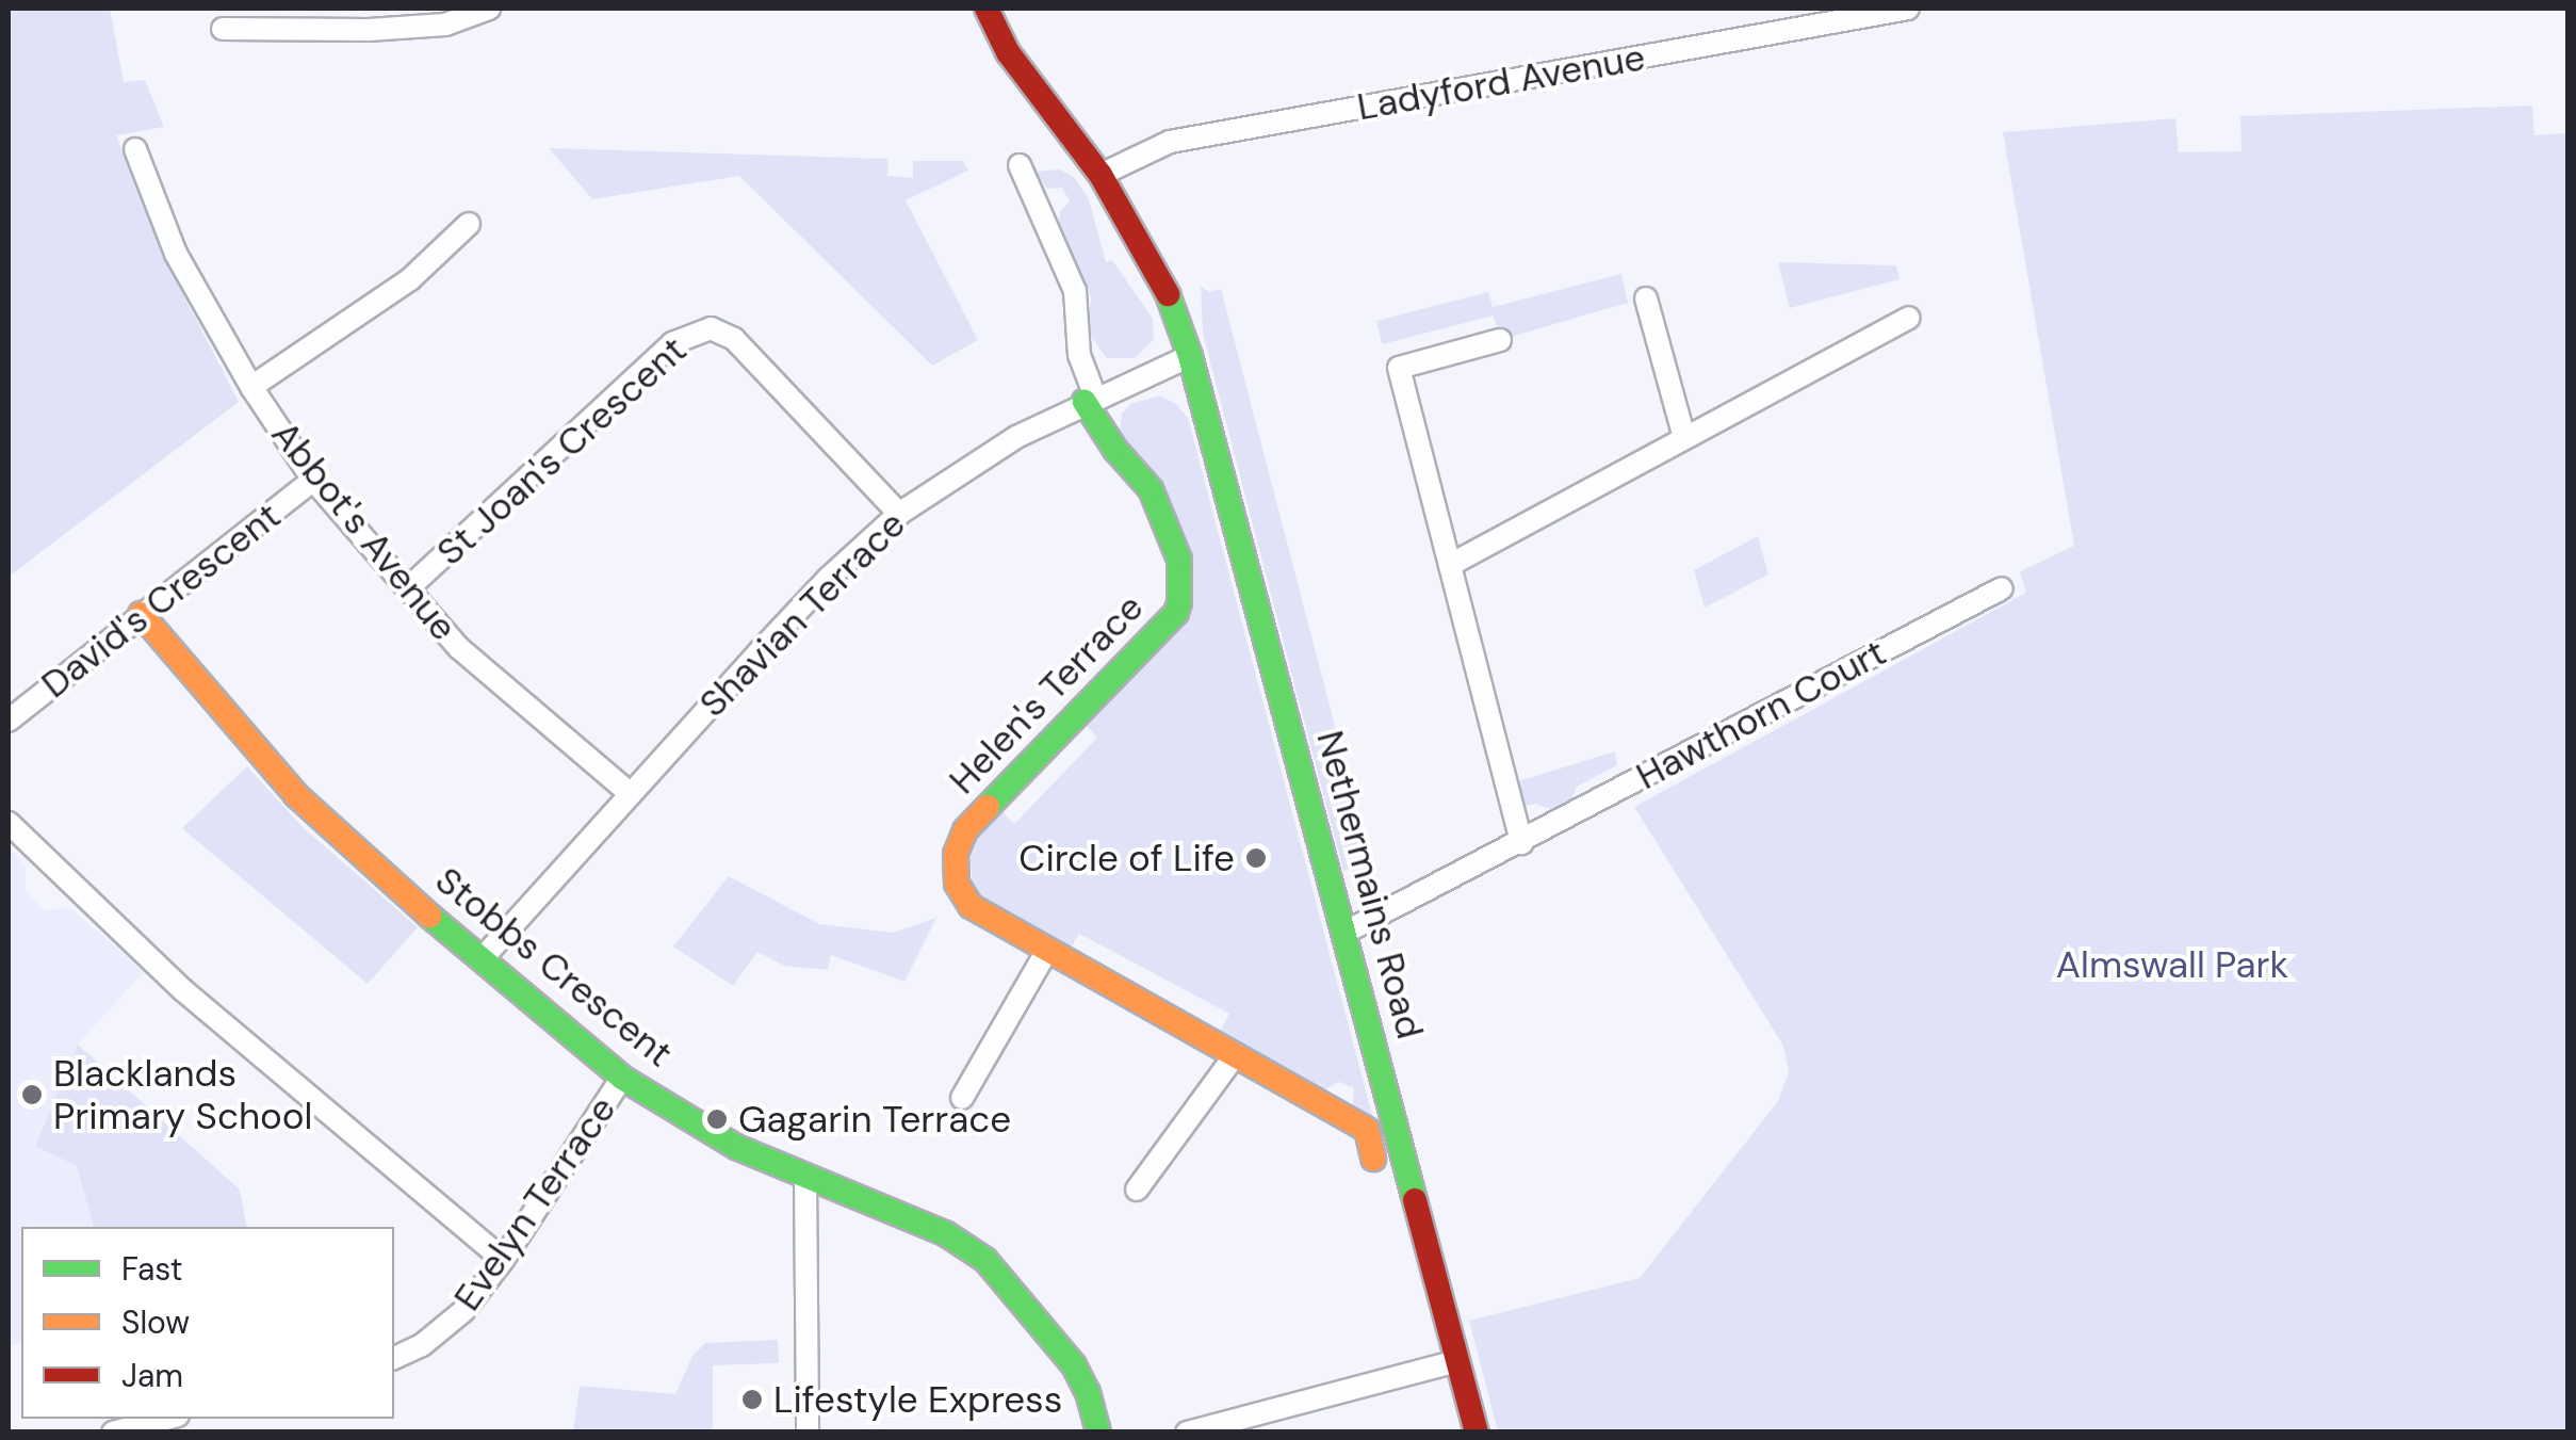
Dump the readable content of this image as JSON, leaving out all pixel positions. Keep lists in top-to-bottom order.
{
  "streets": {
    "street": [
      "Ladyford Avenue",
      "St Joan's Crescent",
      "Abbot's Avenue",
      "David's Crescent",
      "Shavian Terrace",
      "Helen's Terrace",
      "Hawthorn Court",
      "Nethermains Road",
      "Stobbs Crescent",
      "Evelyn Terrace"
    ]
  },
  "crossings": [
    ["Ladyford Avenue", "Nethermains Road"],
    ["St Joan's Crescent", "Abbot's Avenue"],
    ["St Joan's Crescent", "Shavian Terrace"],
    ["Abbot's Avenue", "David's Crescent"],
    ["Abbot's Avenue", "Shavian Terrace"],
    ["David's Crescent", "Stobbs Crescent"],
    ["Shavian Terrace", "Helen's Terrace"],
    ["Shavian Terrace", "Nethermains Road"],
    ["Shavian Terrace", "Stobbs Crescent"],
    ["Hawthorn Court", "Nethermains Road"],
    ["Stobbs Crescent", "Evelyn Terrace"]
  ],
  "parks": ["Almswall Park"],
  "places": [
    "Circle of Life",
    "Blacklands Primary School",
    "Gagarin Terrace",
    "Lifestyle Express"
  ],
  "legend": ["Fast", "Slow", "Jam"]
}
